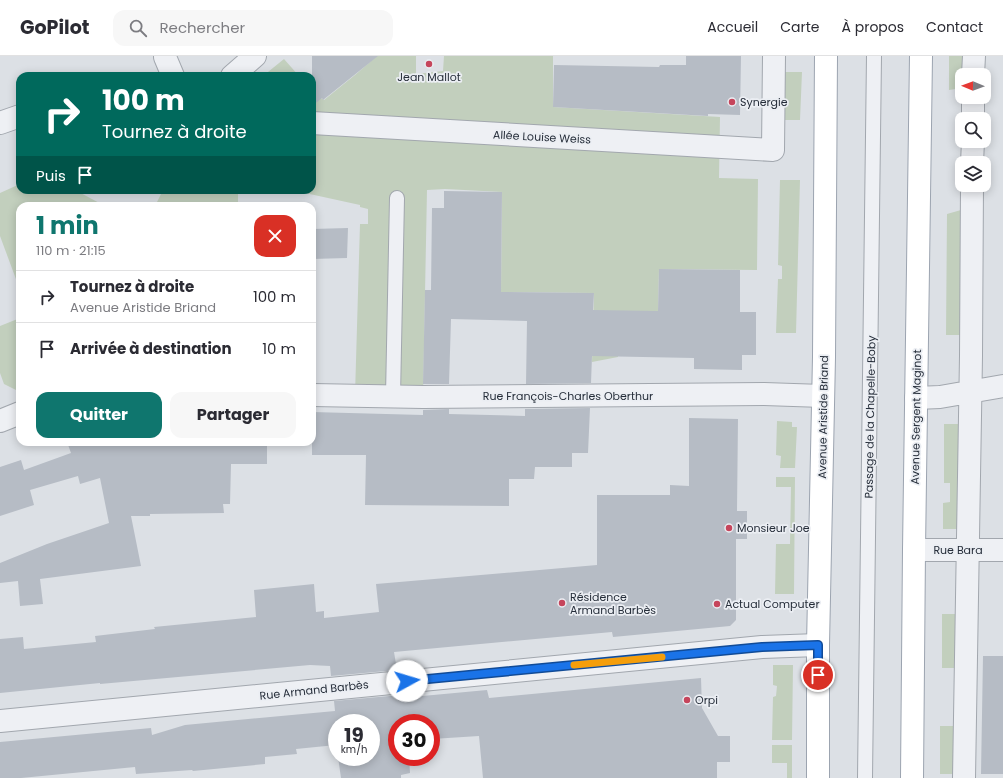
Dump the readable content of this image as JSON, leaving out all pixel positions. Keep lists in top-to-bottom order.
{
  "streets": {
    "main road": ["Avenue Aristide Briand", "Avenue Sergent Maginot"],
    "street": [
      "Allée Louise Weiss",
      "Rue François-Charles Oberthur",
      "Rue Bara",
      "Rue Armand Barbès"
    ],
    "lane": ["Passage de la Chapelle-Boby"]
  },
  "crossings": [
    ["Rue François-Charles Oberthur", "Avenue Aristide Briand"],
    ["Avenue Aristide Briand", "Rue Armand Barbès"],
    ["Avenue Sergent Maginot", "Rue Bara"]
  ],
  "places": [
    "Jean Mallot",
    "Synergie",
    "Monsieur Joe",
    "Résidence Armand Barbès",
    "Actual Computer",
    "Orpi"
  ],
  "north": "left",
  "page": {
    "header": "GoPilot",
    "search": "Rechercher",
    "nav": [
      "Accueil",
      "Carte",
      "À propos",
      "Contact"
    ],
    "turn": ["100 m", "Tournez à droite"],
    "then": "Puis",
    "heading": ["1 min", "110 m · 21:15"],
    "list": [
      {
        "name": "Tournez à droite",
        "note": "Avenue Aristide Briand",
        "value": "100 m"
      },
      {
        "name": "Arrivée à destination",
        "value": "10 m"
      }
    ],
    "buttons": ["Quitter", "Partager"],
    "speed": "19 km/h",
    "limit": "30"
  }
}
